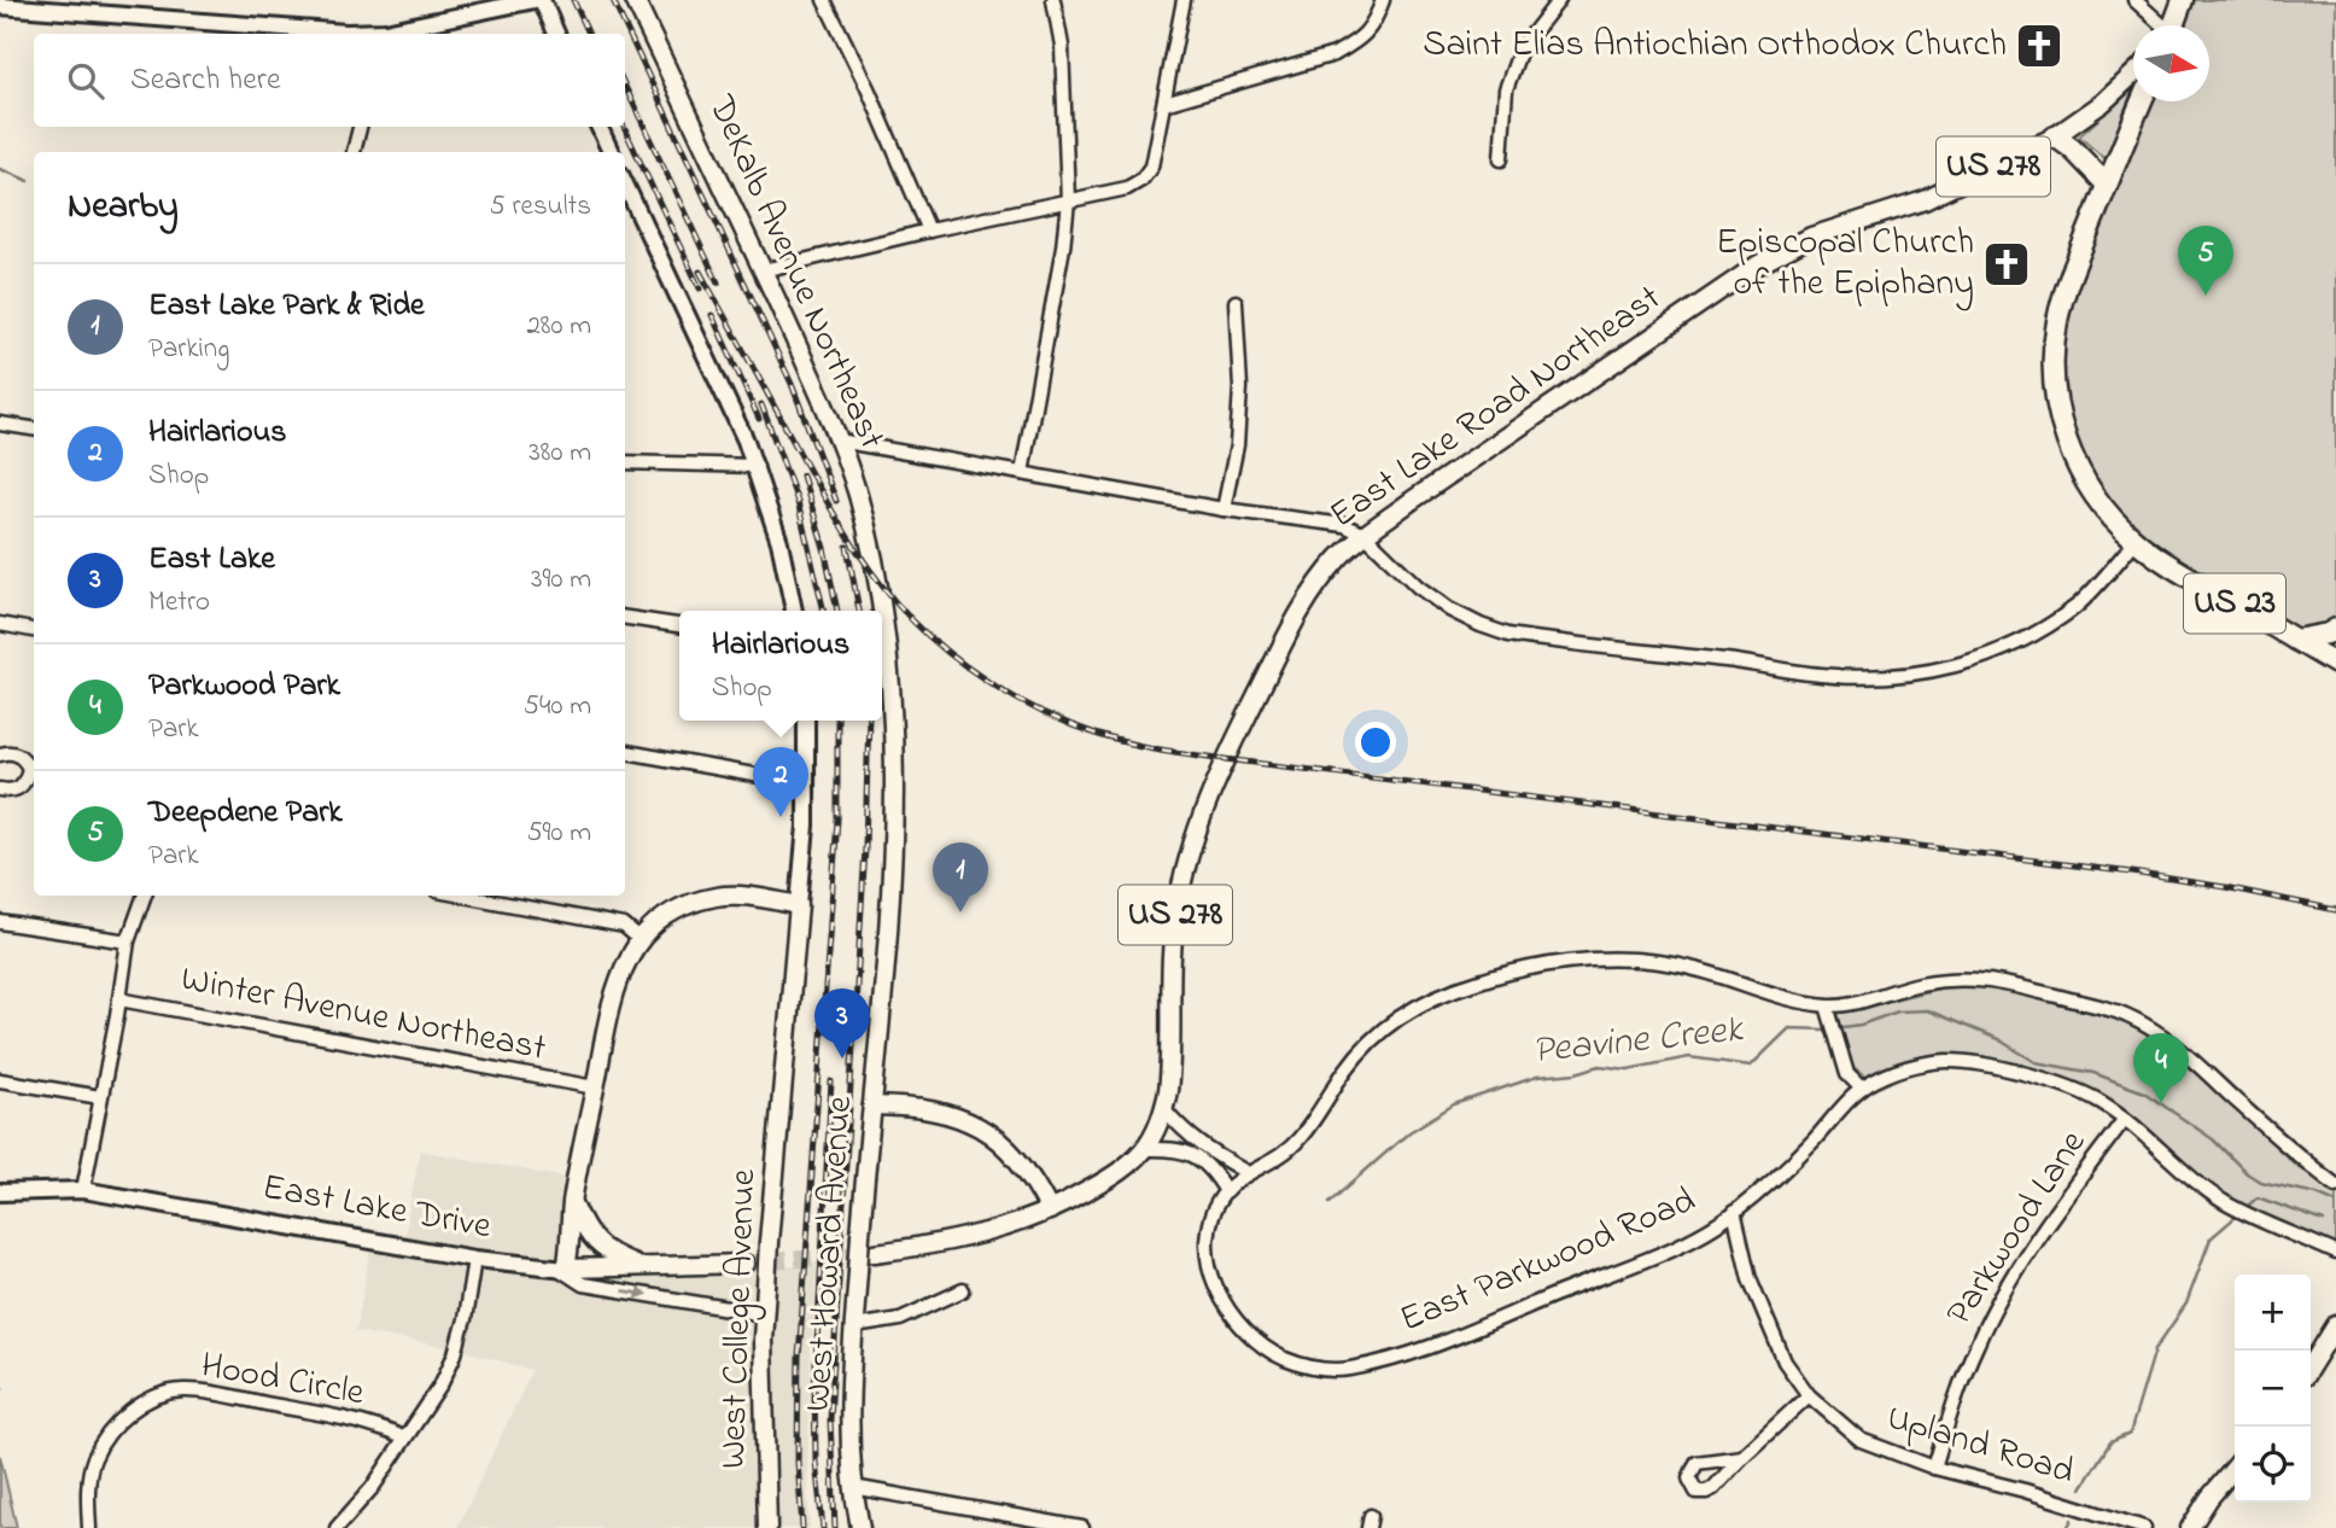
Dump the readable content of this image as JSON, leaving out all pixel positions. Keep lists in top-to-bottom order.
{
  "streets": {
    "highway": ["US 23"],
    "main road": [
      "US 278",
      "DeKalb Avenue Northeast",
      "East Lake Road Northeast",
      "East Lake Drive",
      "West Howard Avenue",
      "West College Avenue"
    ],
    "street": [
      "Winter Avenue Northeast",
      "Parkwood Lane",
      "East Parkwood Road",
      "Hood Circle",
      "Upland Road"
    ]
  },
  "crossings": [
    ["DeKalb Avenue Northeast", "West Howard Avenue"],
    ["Parkwood Lane", "East Parkwood Road"],
    ["Parkwood Lane", "Upland Road"],
    ["East Parkwood Road", "Upland Road"]
  ],
  "water": ["Peavine Creek"],
  "places": {
    "church": ["Saint Elias Antiochian Orthodox Church", "Episcopal Church of the Epiphany"]
  },
  "north": "right",
  "page": {
    "search": "Search here",
    "heading": ["Nearby", "5 results"],
    "pins": [
      "5",
      "2",
      "1",
      "3",
      "4"
    ],
    "list": [
      {
        "mark": "1",
        "name": "East Lake Park & Ride",
        "note": "Parking",
        "value": "280 m"
      },
      {
        "mark": "2",
        "name": "Hairlarious",
        "note": "Shop",
        "value": "380 m"
      },
      {
        "mark": "3",
        "name": "East Lake",
        "note": "Metro",
        "value": "390 m"
      },
      {
        "mark": "4",
        "name": "Parkwood Park",
        "note": "Park",
        "value": "540 m"
      },
      {
        "mark": "5",
        "name": "Deepdene Park",
        "note": "Park",
        "value": "590 m"
      }
    ],
    "popup": ["Hairlarious", "Shop"],
    "map_buttons": ["+", "−"]
  }
}
